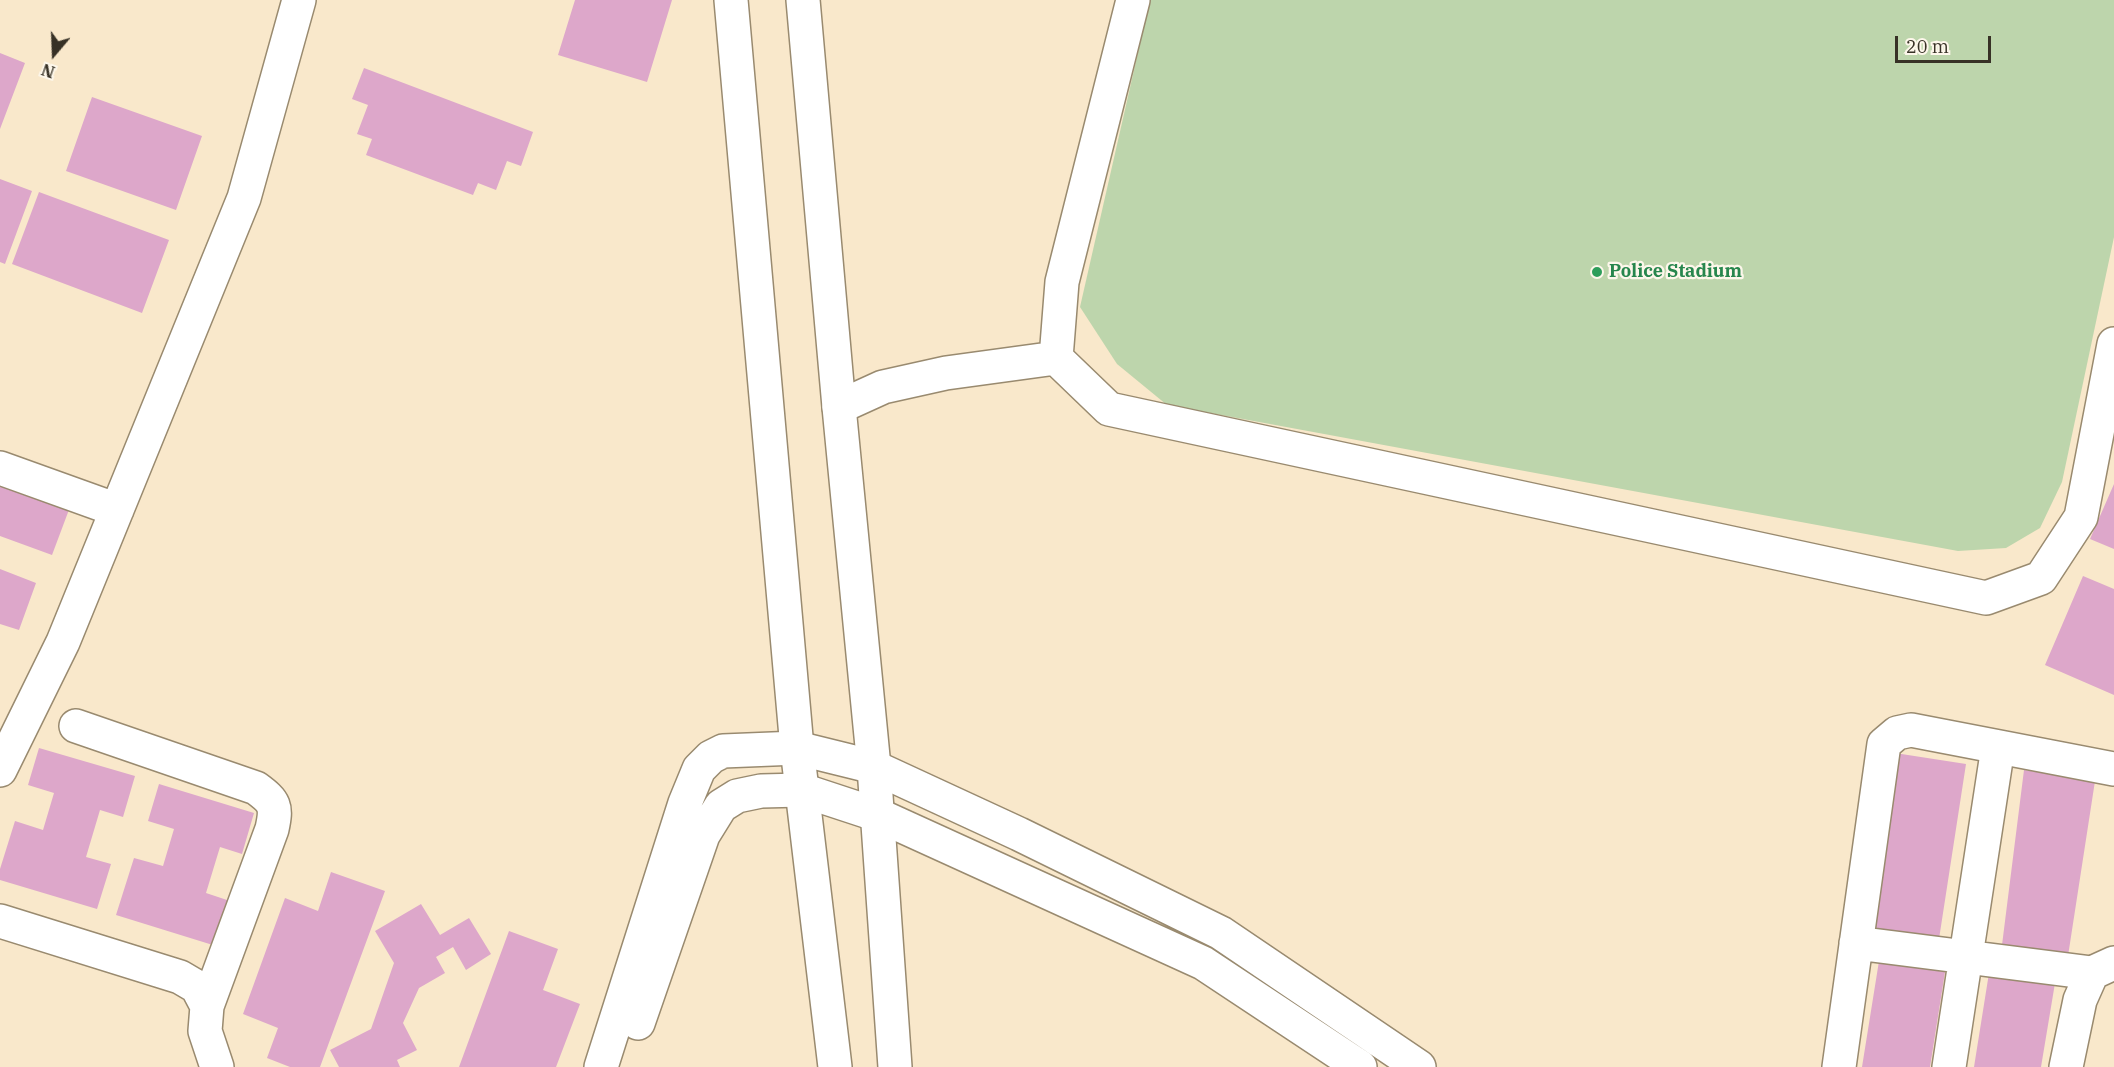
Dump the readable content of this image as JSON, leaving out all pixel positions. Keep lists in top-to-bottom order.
{
  "places": ["Police Stadium"],
  "scale_bar": "20 m",
  "north": "bottom"
}
